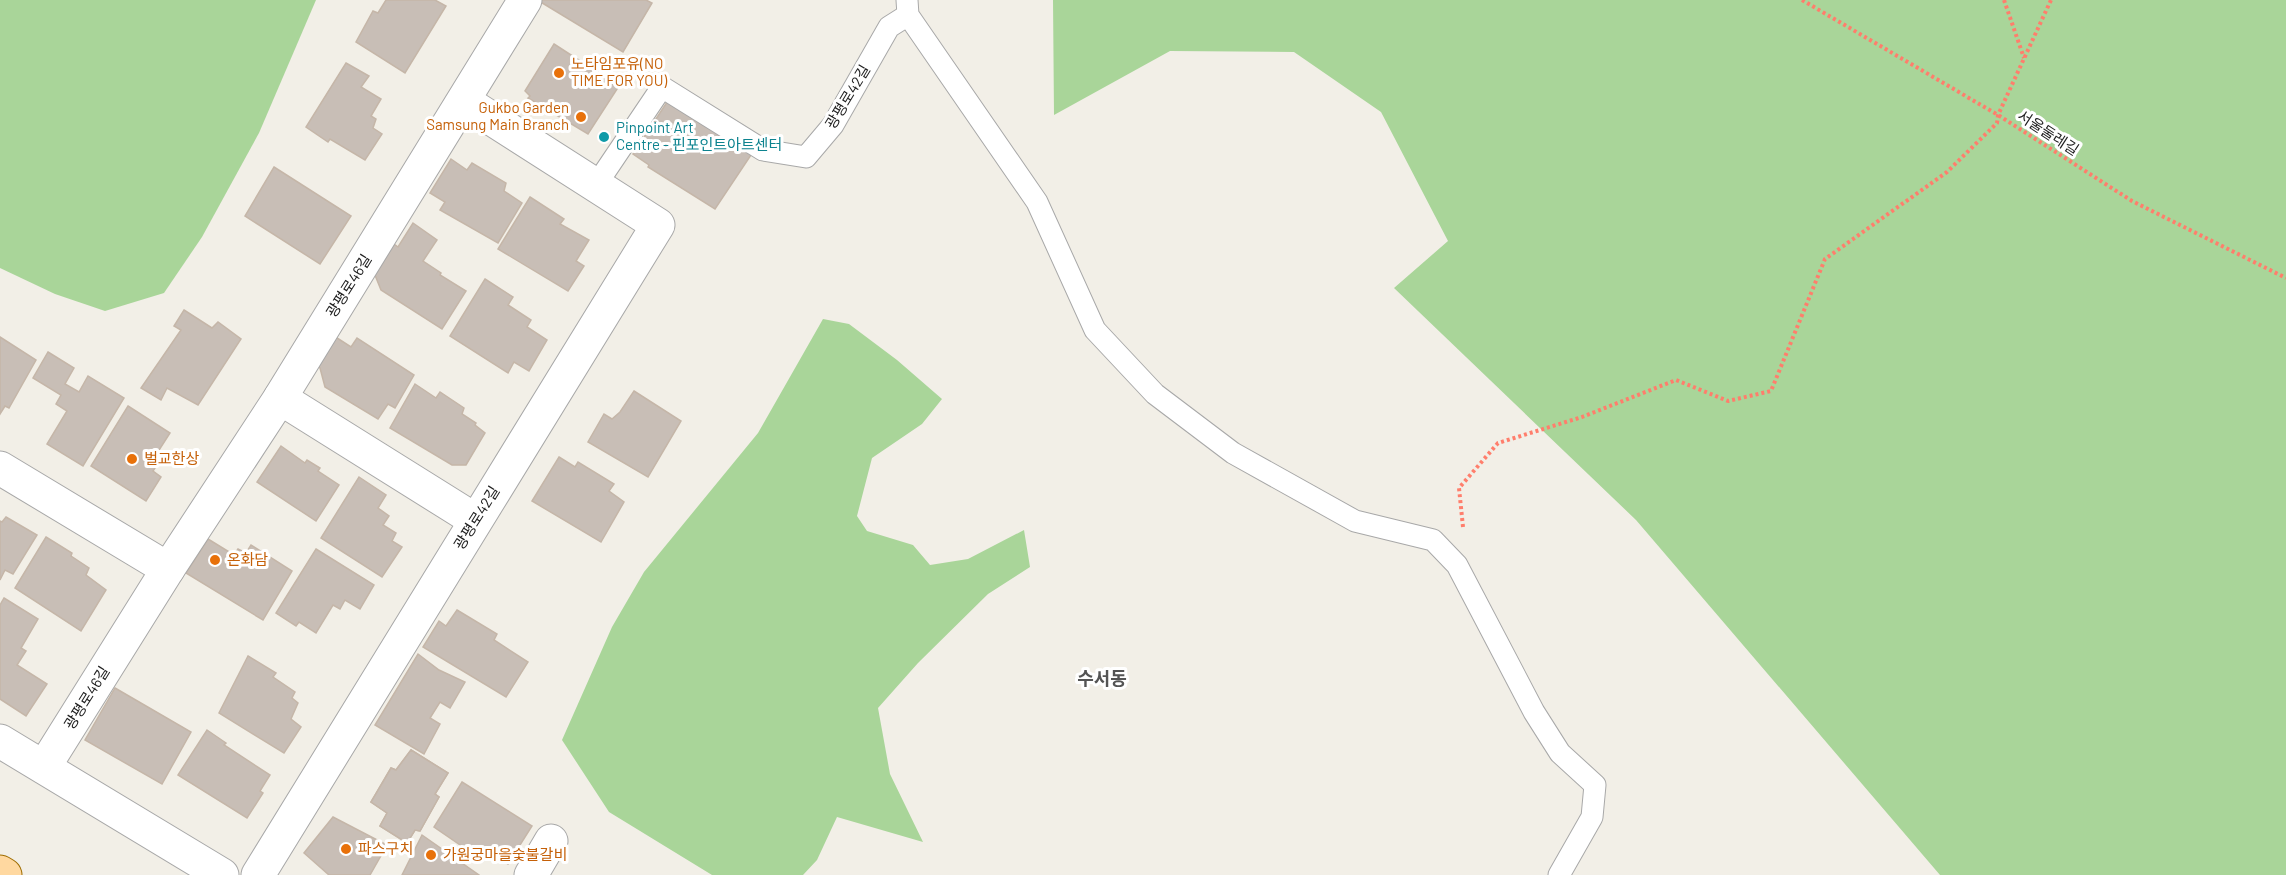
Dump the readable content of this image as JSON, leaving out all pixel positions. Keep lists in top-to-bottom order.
{
  "streets": {
    "street": ["광평로42길", "광평로46길"],
    "path": ["서울둘레길"]
  },
  "crossings": [
    ["광평로42길", "광평로46길"]
  ],
  "districts": ["수서동"],
  "places": [
    "노타임포유(NO TIME FOR YOU)",
    "Gukbo Garden Samsung Main Branch",
    "Pinpoint Art Centre - 핀포인트아트센터",
    "벌교한상",
    "온화담",
    "파스구치",
    "가원궁마을숯불갈비"
  ]
}
